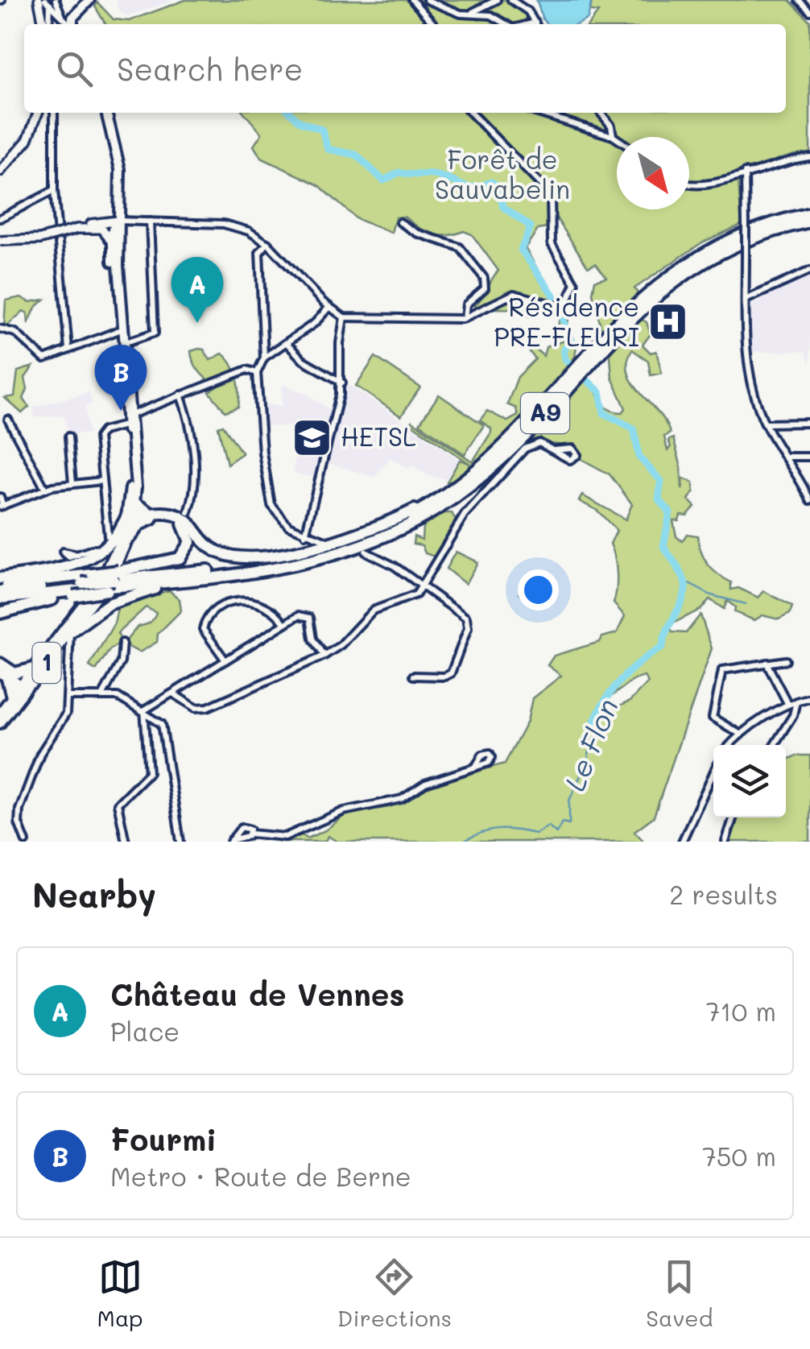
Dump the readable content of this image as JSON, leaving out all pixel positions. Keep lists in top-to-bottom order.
{
  "streets": {
    "highway": ["A9"],
    "main road": ["1"]
  },
  "water": ["Le Flon"],
  "parks": ["Forêt de Sauvabelin"],
  "places": {
    "hospital": ["Résidence PRE-FLEURI"],
    "school or university": ["HETSL"]
  },
  "north": "bottom right",
  "page": {
    "search": "Search here",
    "pins": ["A", "B"],
    "heading": ["Nearby", "2 results"],
    "list": [
      {
        "mark": "A",
        "name": "Château de Vennes",
        "note": "Place",
        "value": "710 m"
      },
      {
        "mark": "B",
        "name": "Fourmi",
        "note": "Metro · Route de Berne",
        "value": "750 m"
      }
    ],
    "nav": ["Map", "Directions", "Saved"]
  }
}
